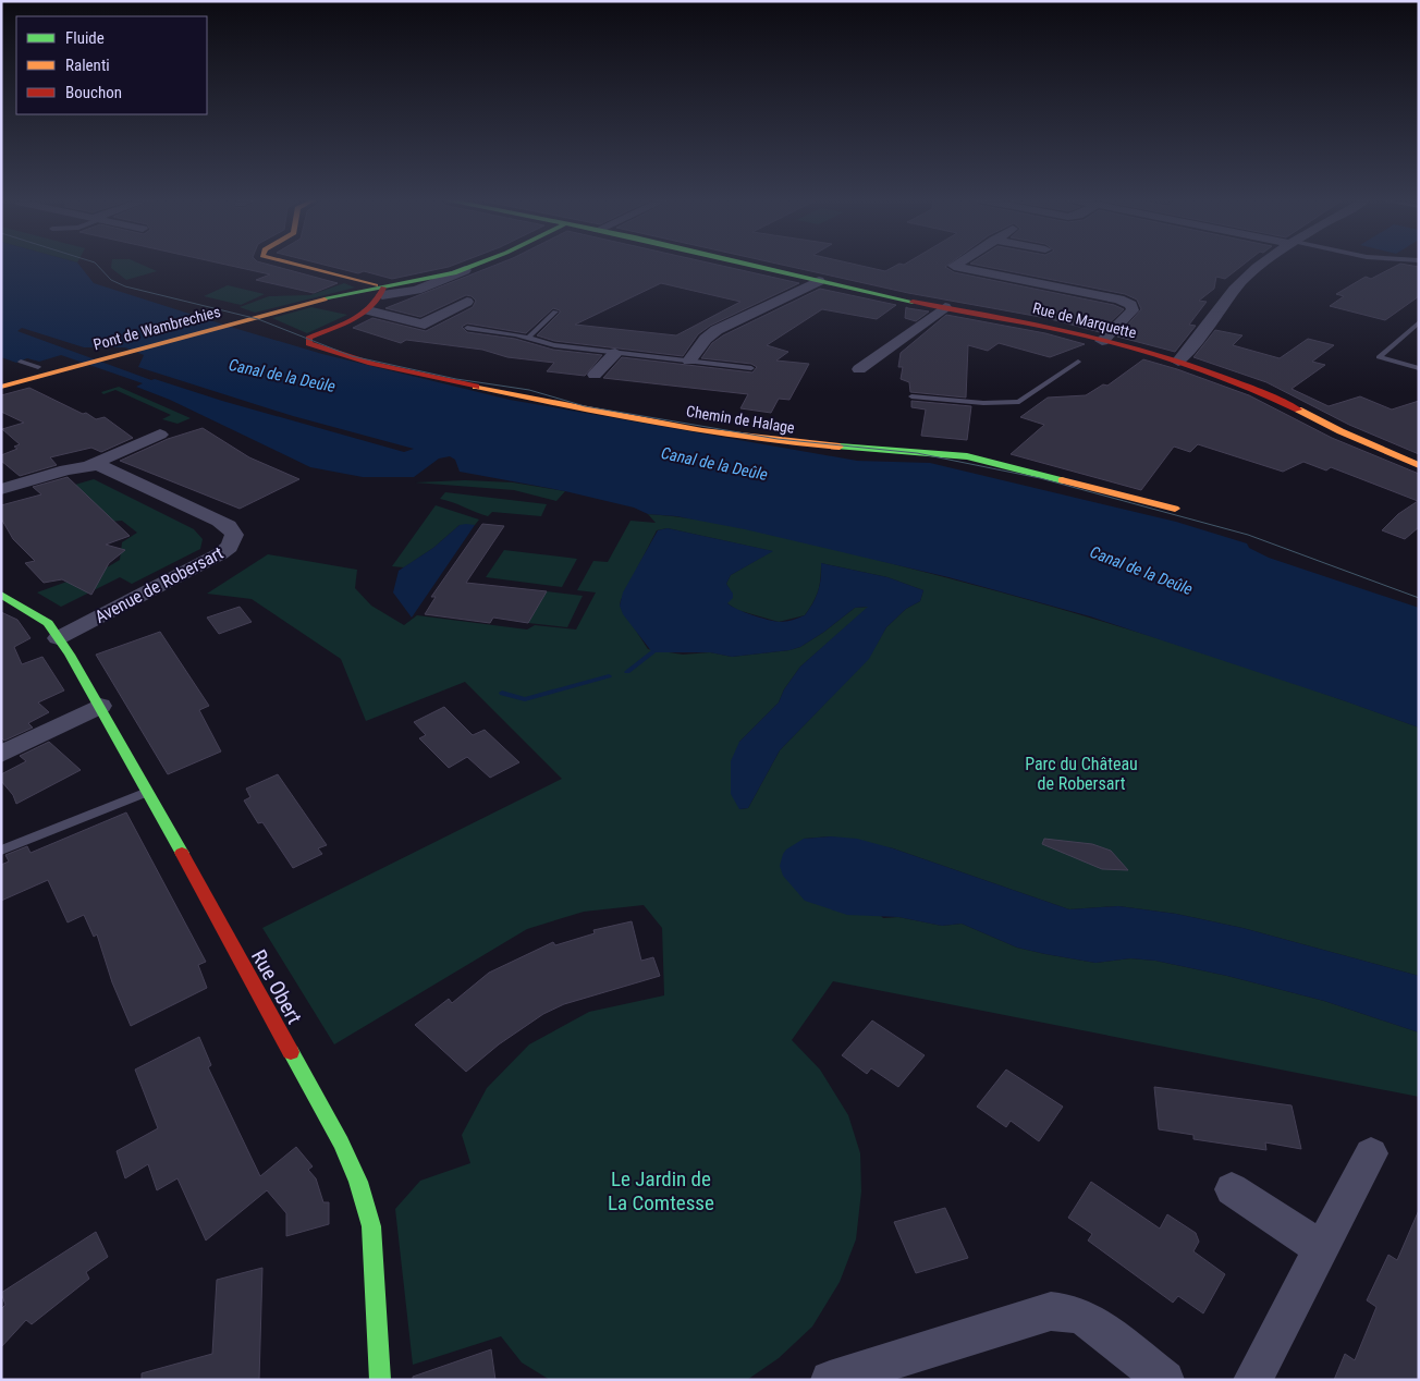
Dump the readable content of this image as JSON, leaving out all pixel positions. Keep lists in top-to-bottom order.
{
  "streets": {
    "street": [
      "Rue de Marquette",
      "Pont de Wambrechies",
      "Chemin de Halage",
      "Avenue de Robersart",
      "Rue Obert"
    ]
  },
  "crossings": [
    ["Avenue de Robersart", "Rue Obert"]
  ],
  "water": ["Canal de la Deûle"],
  "parks": ["Parc du Château de Robersart", "Le Jardin de La Comtesse"],
  "legend": ["Fluide", "Ralenti", "Bouchon"]
}
